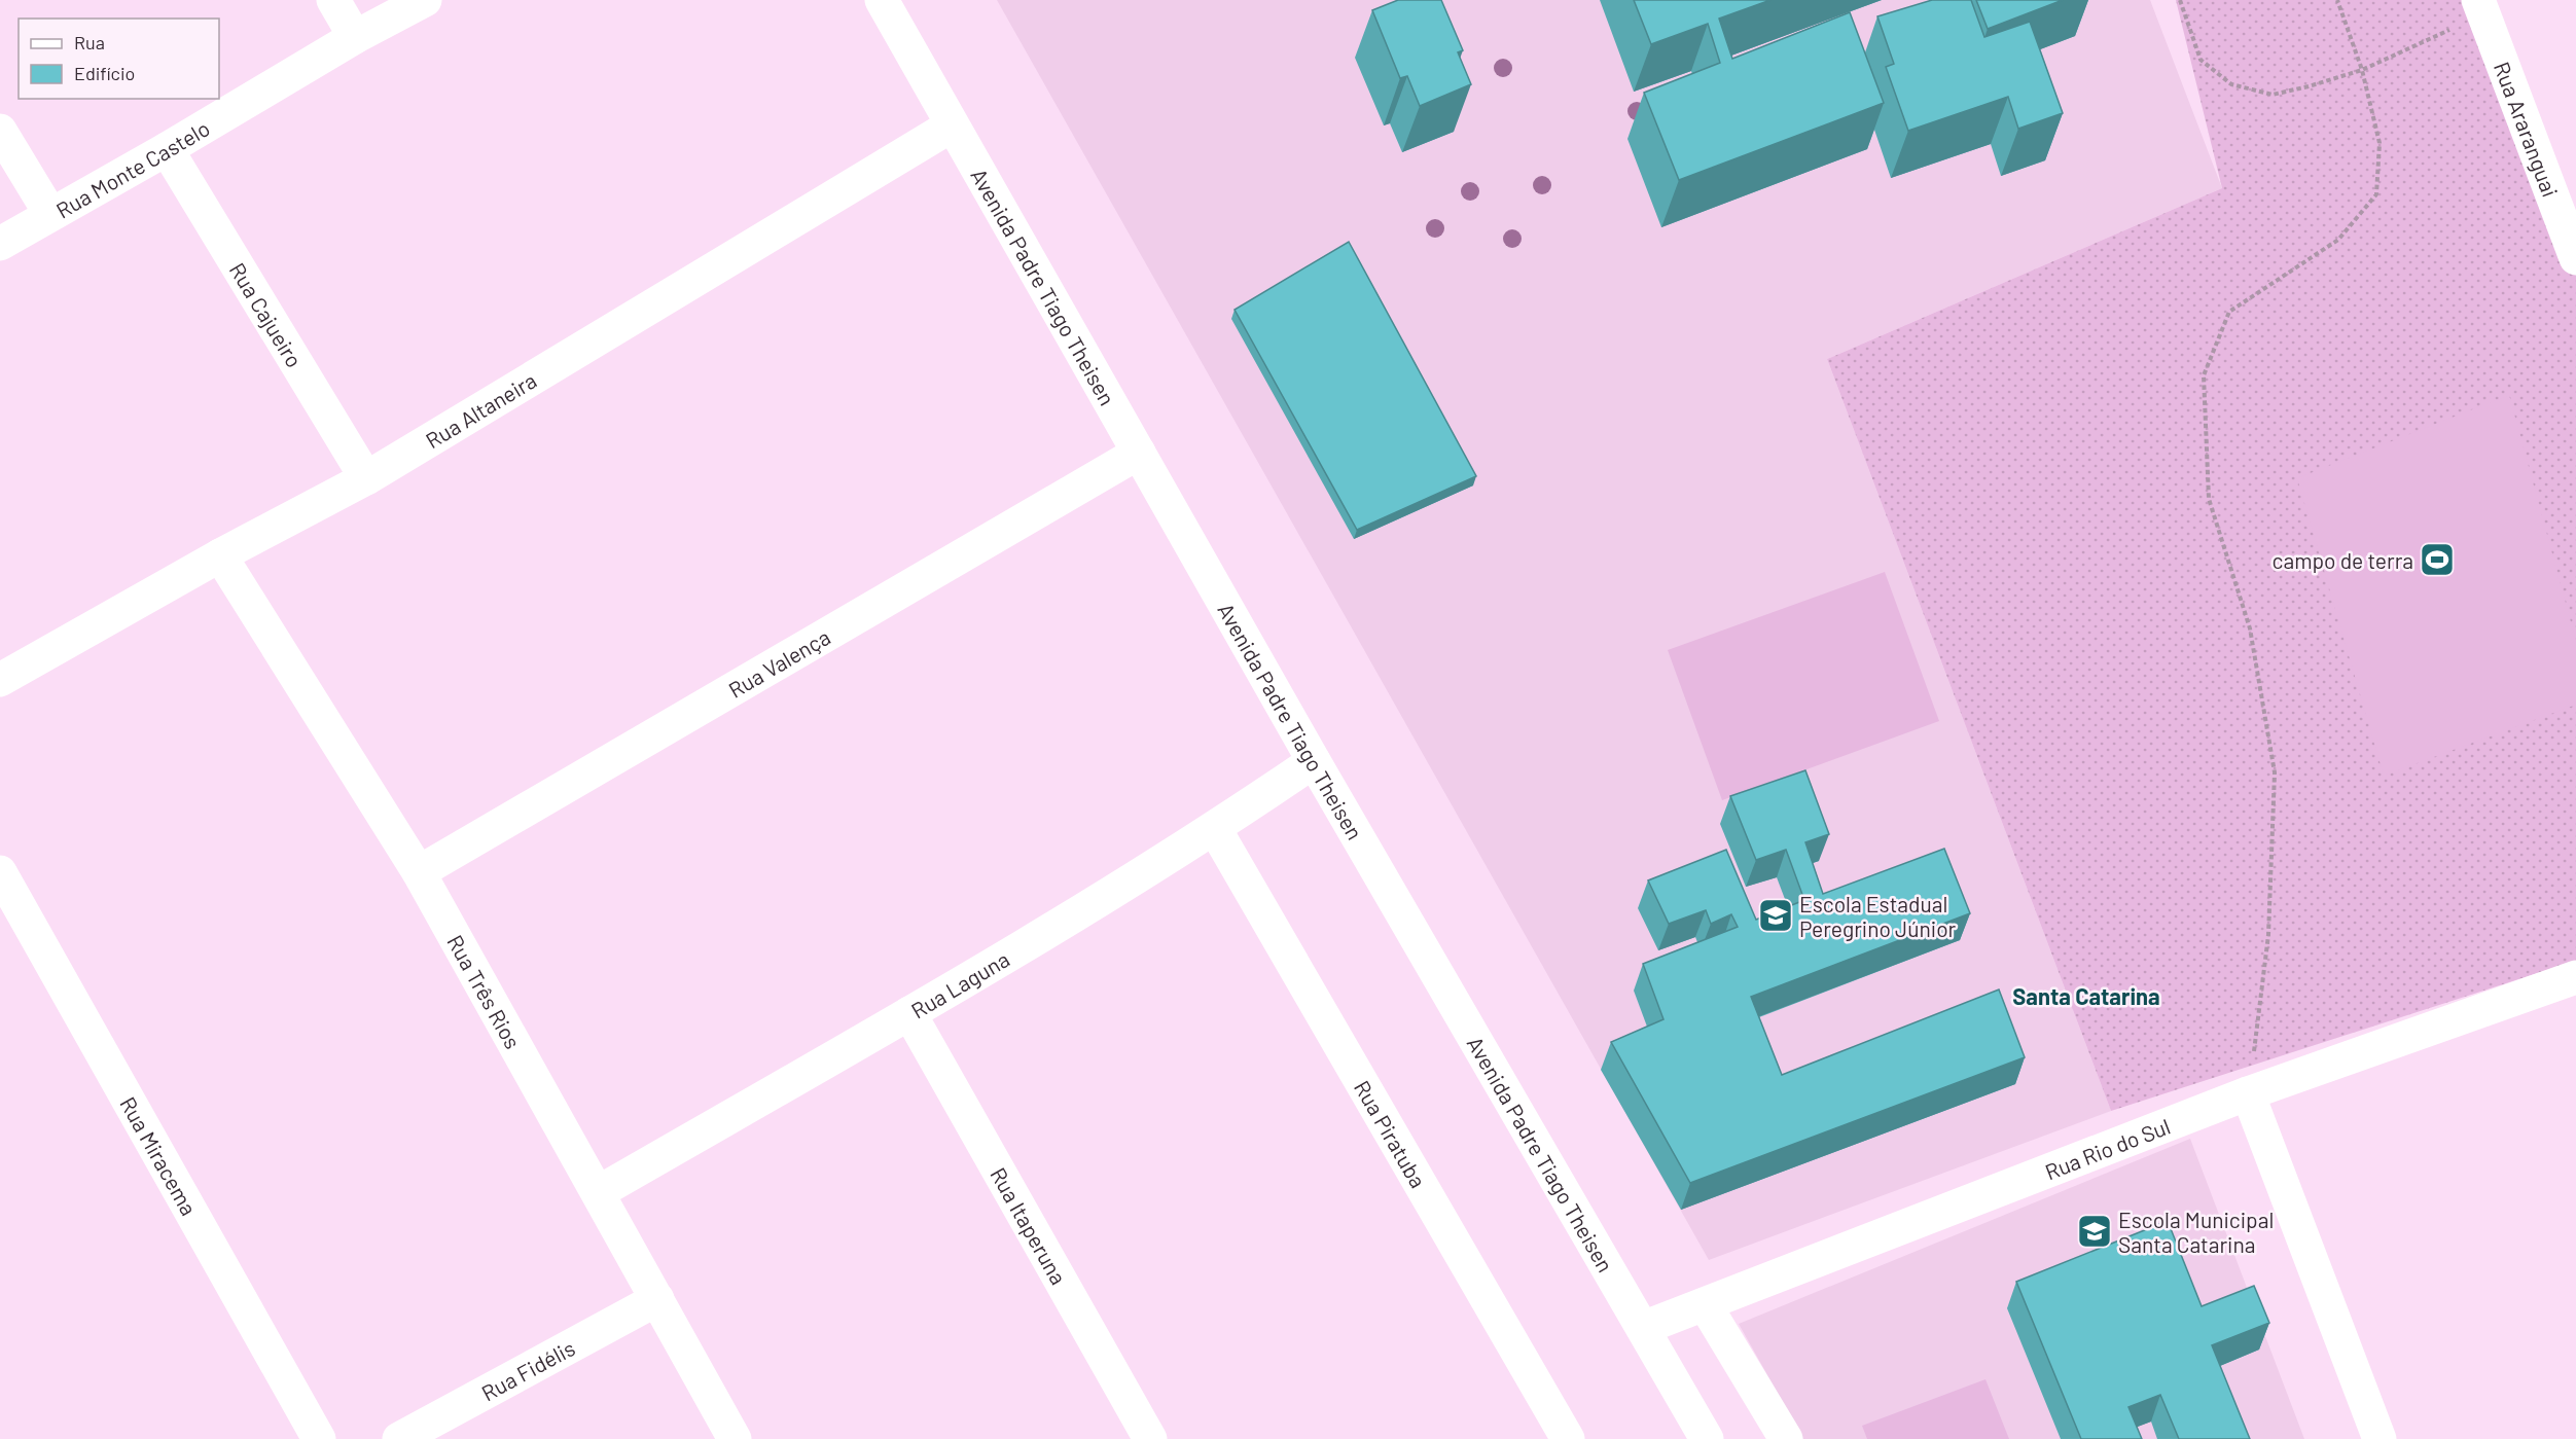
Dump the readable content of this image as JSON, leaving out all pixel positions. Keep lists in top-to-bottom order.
{
  "streets": {
    "street": [
      "Rua Araranguai",
      "Rua Monte Castelo",
      "Avenida Padre Tiago Theisen",
      "Rua Cajueiro",
      "Rua Altaneira",
      "Rua Valença",
      "Rua Laguna",
      "Rua Três Rios",
      "Rua Piratuba",
      "Rua Rio do Sul",
      "Rua Miracema",
      "Rua Itaperuna",
      "Rua Fidélis"
    ]
  },
  "crossings": [
    ["Rua Monte Castelo", "Rua Cajueiro"],
    ["Avenida Padre Tiago Theisen", "Rua Altaneira"],
    ["Avenida Padre Tiago Theisen", "Rua Valença"],
    ["Avenida Padre Tiago Theisen", "Rua Laguna"],
    ["Avenida Padre Tiago Theisen", "Rua Rio do Sul"],
    ["Rua Cajueiro", "Rua Altaneira"],
    ["Rua Altaneira", "Rua Três Rios"],
    ["Rua Valença", "Rua Três Rios"],
    ["Rua Laguna", "Rua Três Rios"],
    ["Rua Laguna", "Rua Piratuba"],
    ["Rua Laguna", "Rua Itaperuna"],
    ["Rua Três Rios", "Rua Fidélis"]
  ],
  "districts": ["Santa Catarina"],
  "places": {
    "sports": ["campo de terra"],
    "school or university": ["Escola Estadual Peregrino Júnior", "Escola Municipal Santa Catarina"]
  },
  "legend": ["Rua", "Edifício"]
}
